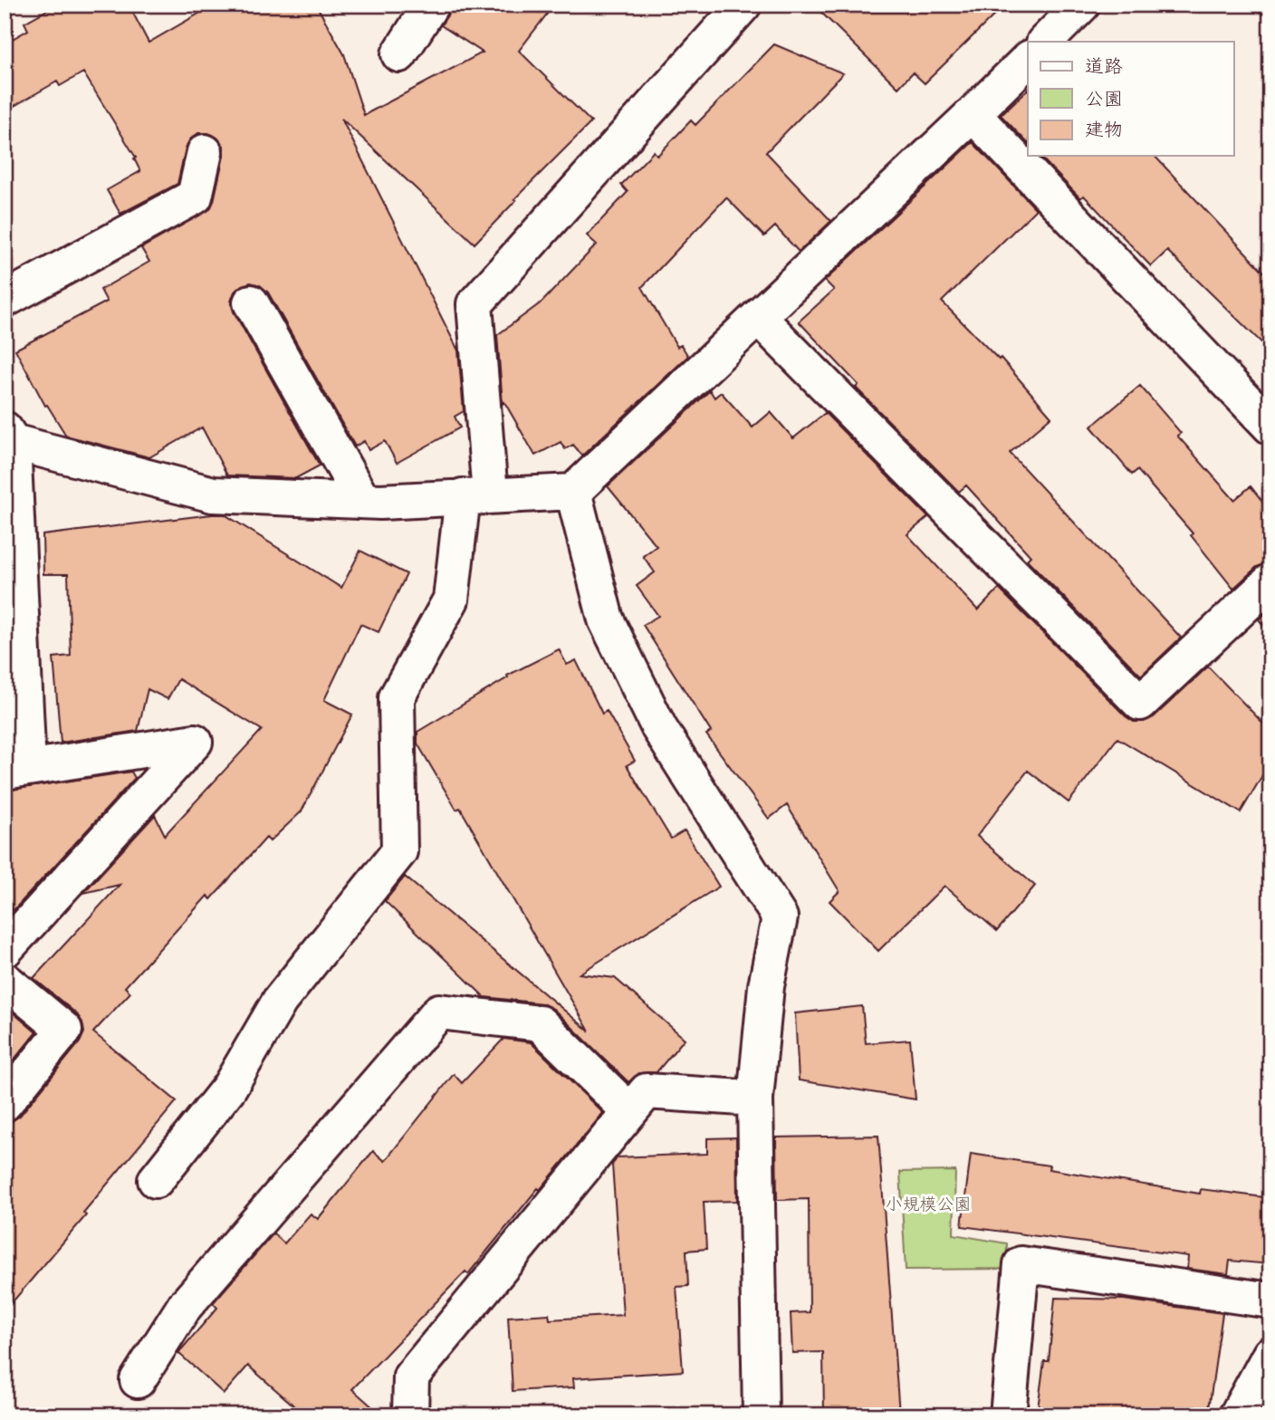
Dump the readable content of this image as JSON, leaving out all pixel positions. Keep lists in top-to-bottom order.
{
  "parks": ["小規模公園"],
  "legend": ["道路", "公園", "建物"]
}
